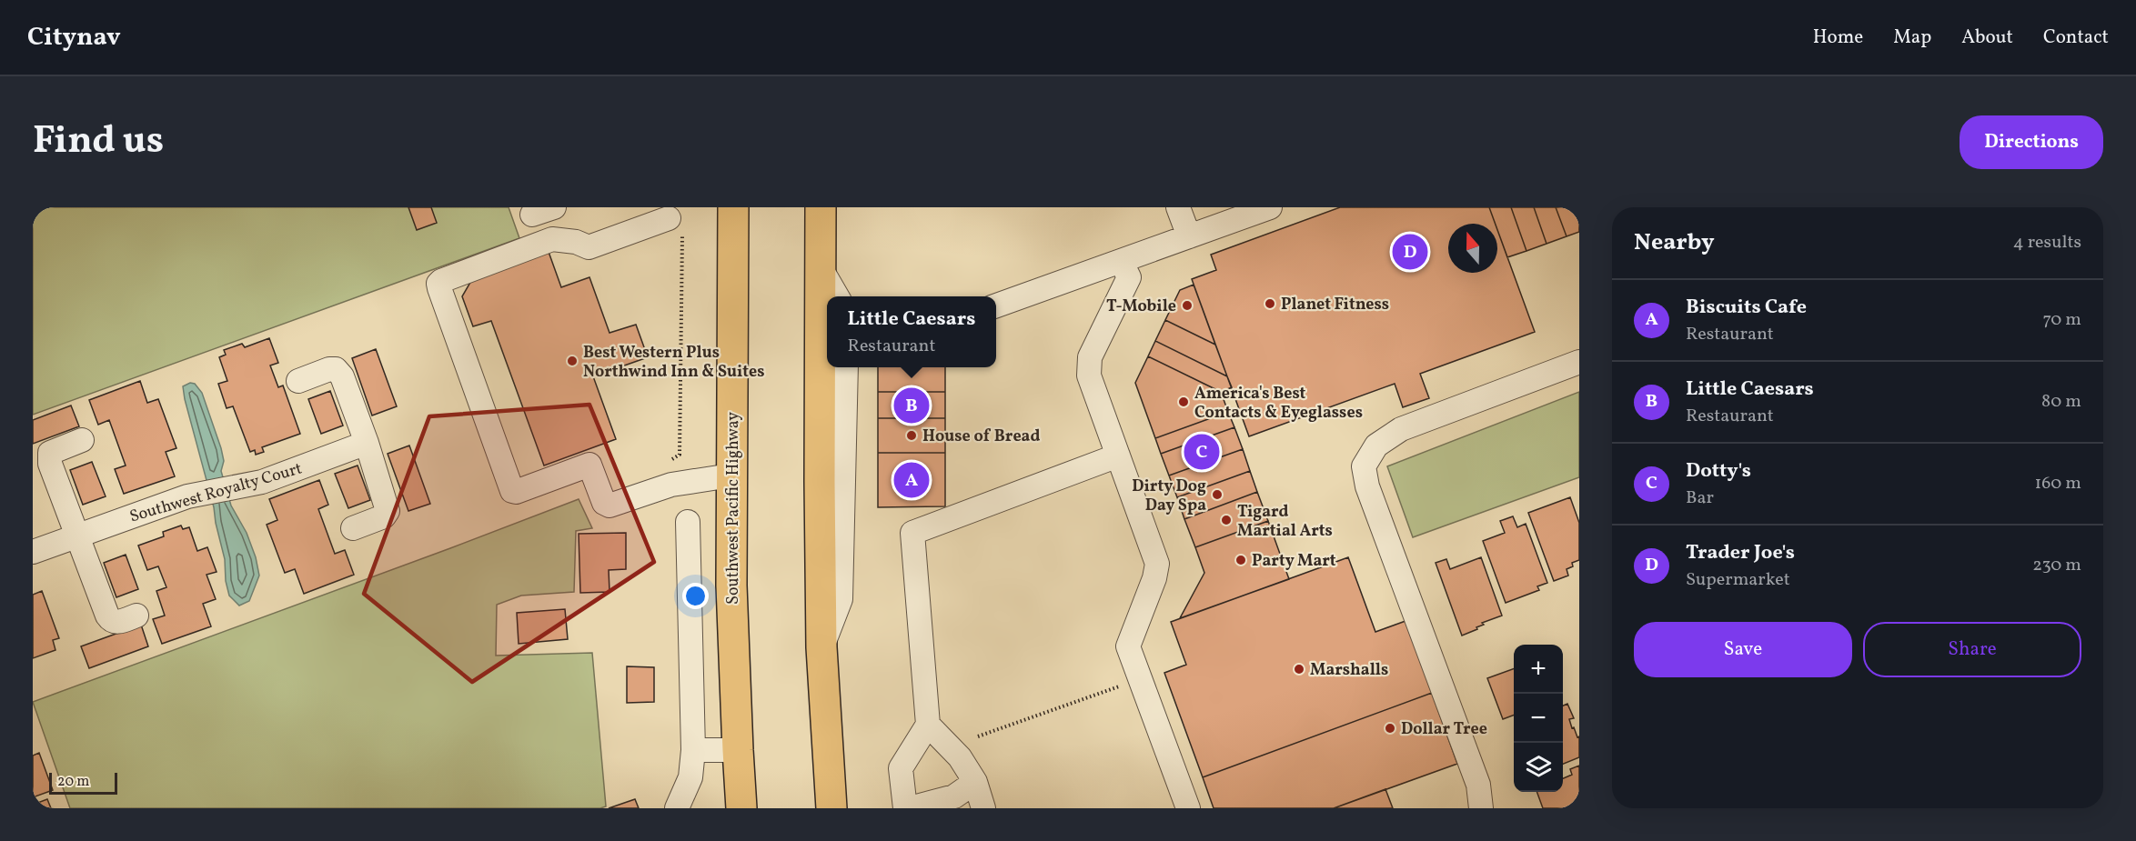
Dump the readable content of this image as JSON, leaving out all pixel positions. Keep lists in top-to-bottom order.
{
  "streets": {
    "highway": ["Southwest Pacific Highway"],
    "street": ["Southwest Royalty Court"]
  },
  "places": [
    "Planet Fitness",
    "T-Mobile",
    "Best Western Plus Northwind Inn & Suites",
    "America's Best Contacts & Eyeglasses",
    "House of Bread",
    "Dirty Dog Day Spa",
    "Tigard Martial Arts",
    "Party Mart",
    "Marshalls",
    "Dollar Tree"
  ],
  "scale_bar": "20 m",
  "north": "top",
  "page": {
    "header": "Citynav",
    "nav": [
      "Home",
      "Map",
      "About",
      "Contact"
    ],
    "title": "Find us",
    "buttons": [
      "Directions",
      ["Save", "Share"]
    ],
    "heading": ["Nearby", "4 results"],
    "pins": [
      "D",
      "B",
      "C",
      "A"
    ],
    "list": [
      {
        "mark": "A",
        "name": "Biscuits Cafe",
        "note": "Restaurant",
        "value": "70 m"
      },
      {
        "mark": "B",
        "name": "Little Caesars",
        "note": "Restaurant",
        "value": "80 m"
      },
      {
        "mark": "C",
        "name": "Dotty's",
        "note": "Bar",
        "value": "160 m"
      },
      {
        "mark": "D",
        "name": "Trader Joe's",
        "note": "Supermarket",
        "value": "230 m"
      }
    ],
    "popup": ["Little Caesars", "Restaurant"],
    "map_buttons": ["+", "−"],
    "scale": "20 m"
  }
}
